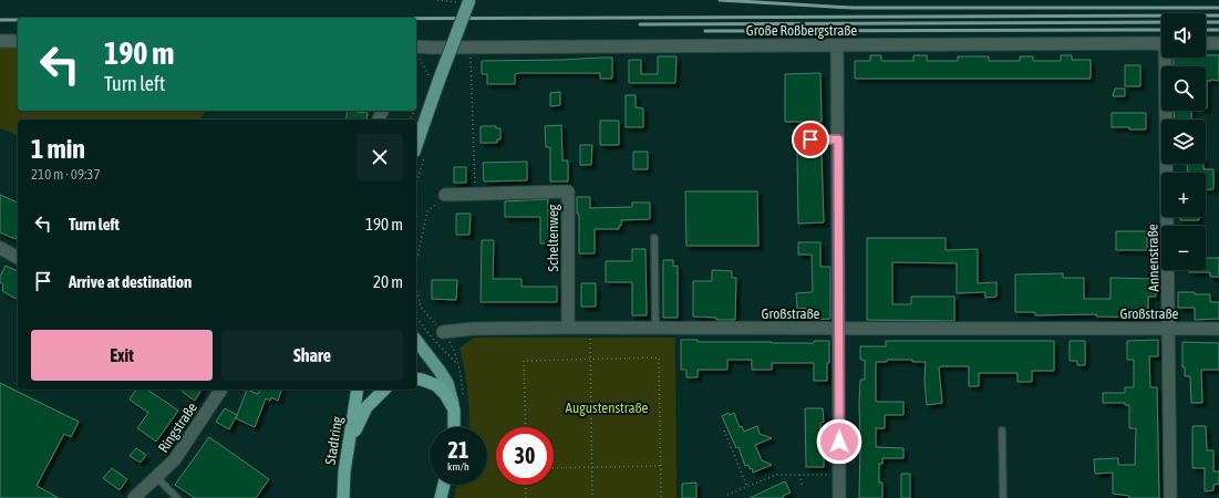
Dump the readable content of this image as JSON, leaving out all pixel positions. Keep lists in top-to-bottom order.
{
  "streets": {
    "highway": ["Stadtring"],
    "street": [
      "Große Roßbergstraße",
      "Scheltenweg",
      "Annenstraße",
      "Großstraße",
      "Ringstraße"
    ]
  },
  "crossings": [
    ["Scheltenweg", "Großstraße"],
    ["Annenstraße", "Großstraße"]
  ],
  "parks": ["Augustenstraße"],
  "page": {
    "map_buttons": ["+", "−"],
    "turn": ["190 m", "Turn left"],
    "heading": ["1 min", "210 m · 09:37"],
    "list": [
      {
        "name": "Turn left",
        "value": "190 m"
      },
      {
        "name": "Arrive at destination",
        "value": "20 m"
      }
    ],
    "buttons": ["Exit", "Share"],
    "speed": "21 km/h",
    "limit": "30"
  }
}
